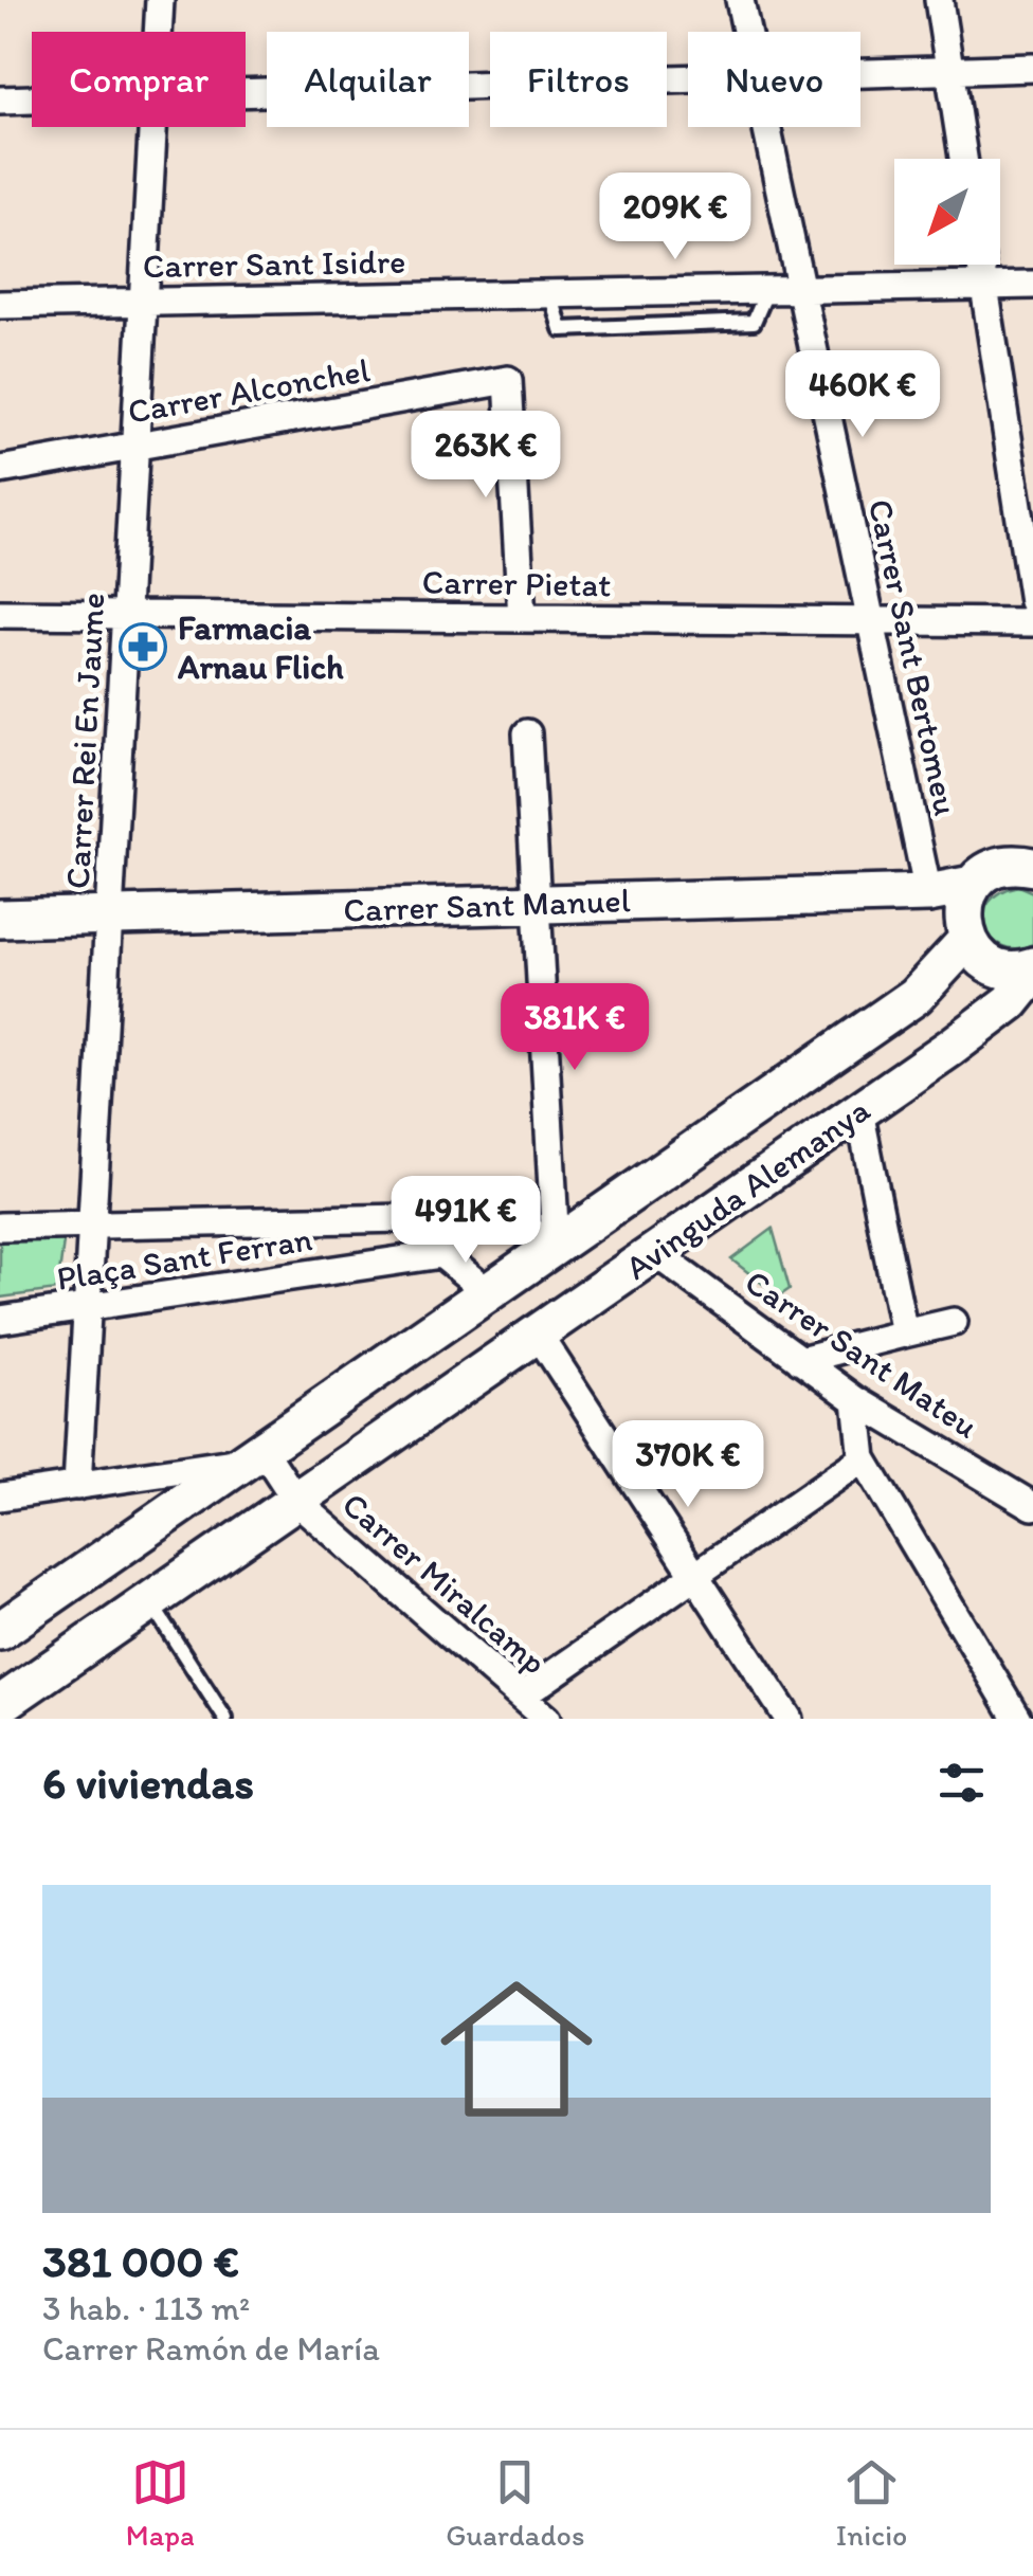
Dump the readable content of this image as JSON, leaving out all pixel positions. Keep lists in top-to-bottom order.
{
  "streets": {
    "main road": ["Carrer Sant Manuel", "Avinguda Alemanya"],
    "street": [
      "Carrer Sant Isidre",
      "Carrer Alconchel",
      "Carrer Pietat",
      "Carrer Sant Bertomeu",
      "Carrer Rei En Jaume",
      "Plaça Sant Ferran",
      "Carrer Sant Mateu",
      "Carrer Miralcamp"
    ]
  },
  "crossings": [
    ["Carrer Sant Isidre", "Carrer Sant Bertomeu"],
    ["Carrer Sant Isidre", "Carrer Rei En Jaume"],
    ["Carrer Alconchel", "Carrer Pietat"],
    ["Carrer Alconchel", "Carrer Rei En Jaume"],
    ["Carrer Pietat", "Carrer Sant Bertomeu"],
    ["Carrer Pietat", "Carrer Rei En Jaume"],
    ["Carrer Sant Bertomeu", "Carrer Sant Manuel"],
    ["Carrer Rei En Jaume", "Carrer Sant Manuel"],
    ["Carrer Rei En Jaume", "Plaça Sant Ferran"],
    ["Avinguda Alemanya", "Plaça Sant Ferran"],
    ["Avinguda Alemanya", "Carrer Sant Mateu"],
    ["Avinguda Alemanya", "Carrer Miralcamp"]
  ],
  "places": {
    "pharmacy": ["Farmacia Arnau Flich"]
  },
  "north": "bottom left",
  "page": {
    "chip": [
      "Comprar",
      "Alquilar",
      "Filtros",
      "Nuevo"
    ],
    "price": [
      "209K €",
      "460K €",
      "263K €",
      "381K €",
      "491K €",
      "370K €"
    ],
    "heading": "6 viviendas",
    "list": [
      {
        "name": "381 000 €",
        "note": "3 hab. · 113 m² · Carrer Ramón de María"
      }
    ],
    "tabs": ["Mapa", "Guardados", "Inicio"]
  }
}
